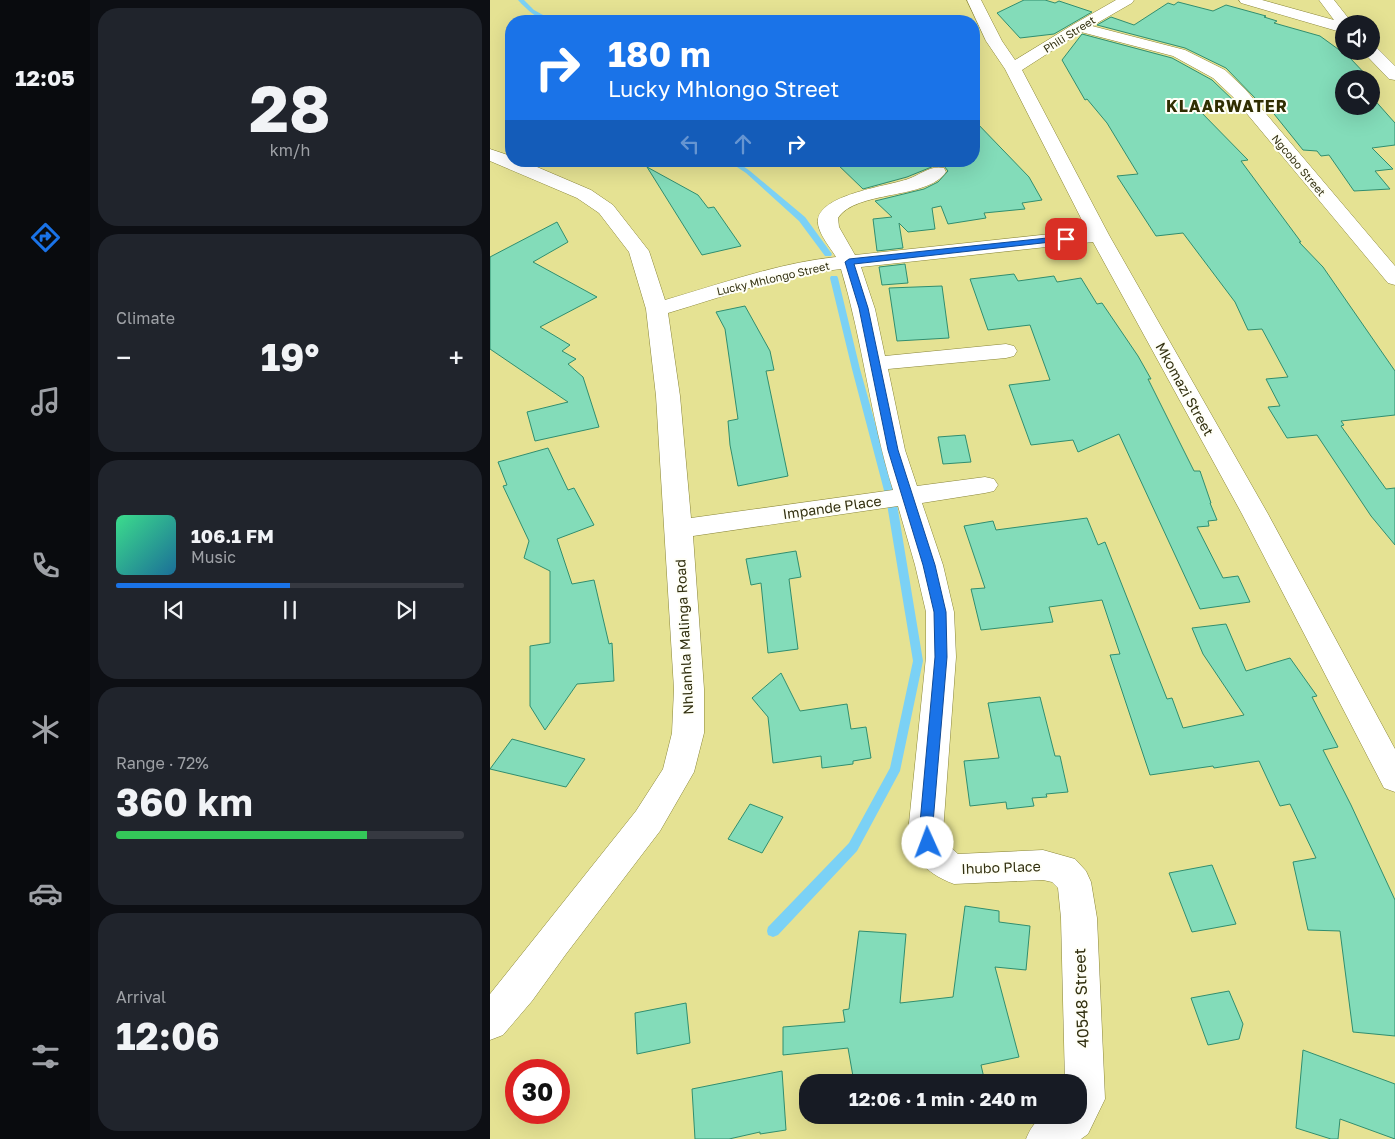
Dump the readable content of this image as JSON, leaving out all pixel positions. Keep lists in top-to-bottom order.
{
  "streets": {
    "street": [
      "Phili Street",
      "Ngcobo Street",
      "Lucky Mhlongo Street",
      "Mkomazi Street",
      "Impande Place",
      "Nhlanhla Malinga Road",
      "Ihubo Place",
      "40548 Street"
    ]
  },
  "crossings": [
    ["Phili Street", "Ngcobo Street"],
    ["Phili Street", "Mkomazi Street"],
    ["Lucky Mhlongo Street", "Mkomazi Street"],
    ["Lucky Mhlongo Street", "Nhlanhla Malinga Road"],
    ["Lucky Mhlongo Street", "Ihubo Place"],
    ["Impande Place", "Nhlanhla Malinga Road"],
    ["Impande Place", "Ihubo Place"],
    ["Ihubo Place", "40548 Street"]
  ],
  "districts": ["KLAARWATER"],
  "page": {
    "tabs": "12:05",
    "tile": [
      ["28", "km/h"],
      "Climate",
      ["Range · 72%", "360 km"],
      ["Arrival", "12:06"]
    ],
    "turn": ["180 m", "Lucky Mhlongo Street"],
    "heat": ["−", "19°", "+"],
    "song": ["106.1 FM", "Music"],
    "limit": "30",
    "trip": "12:06 · 1 min · 240 m"
  }
}
